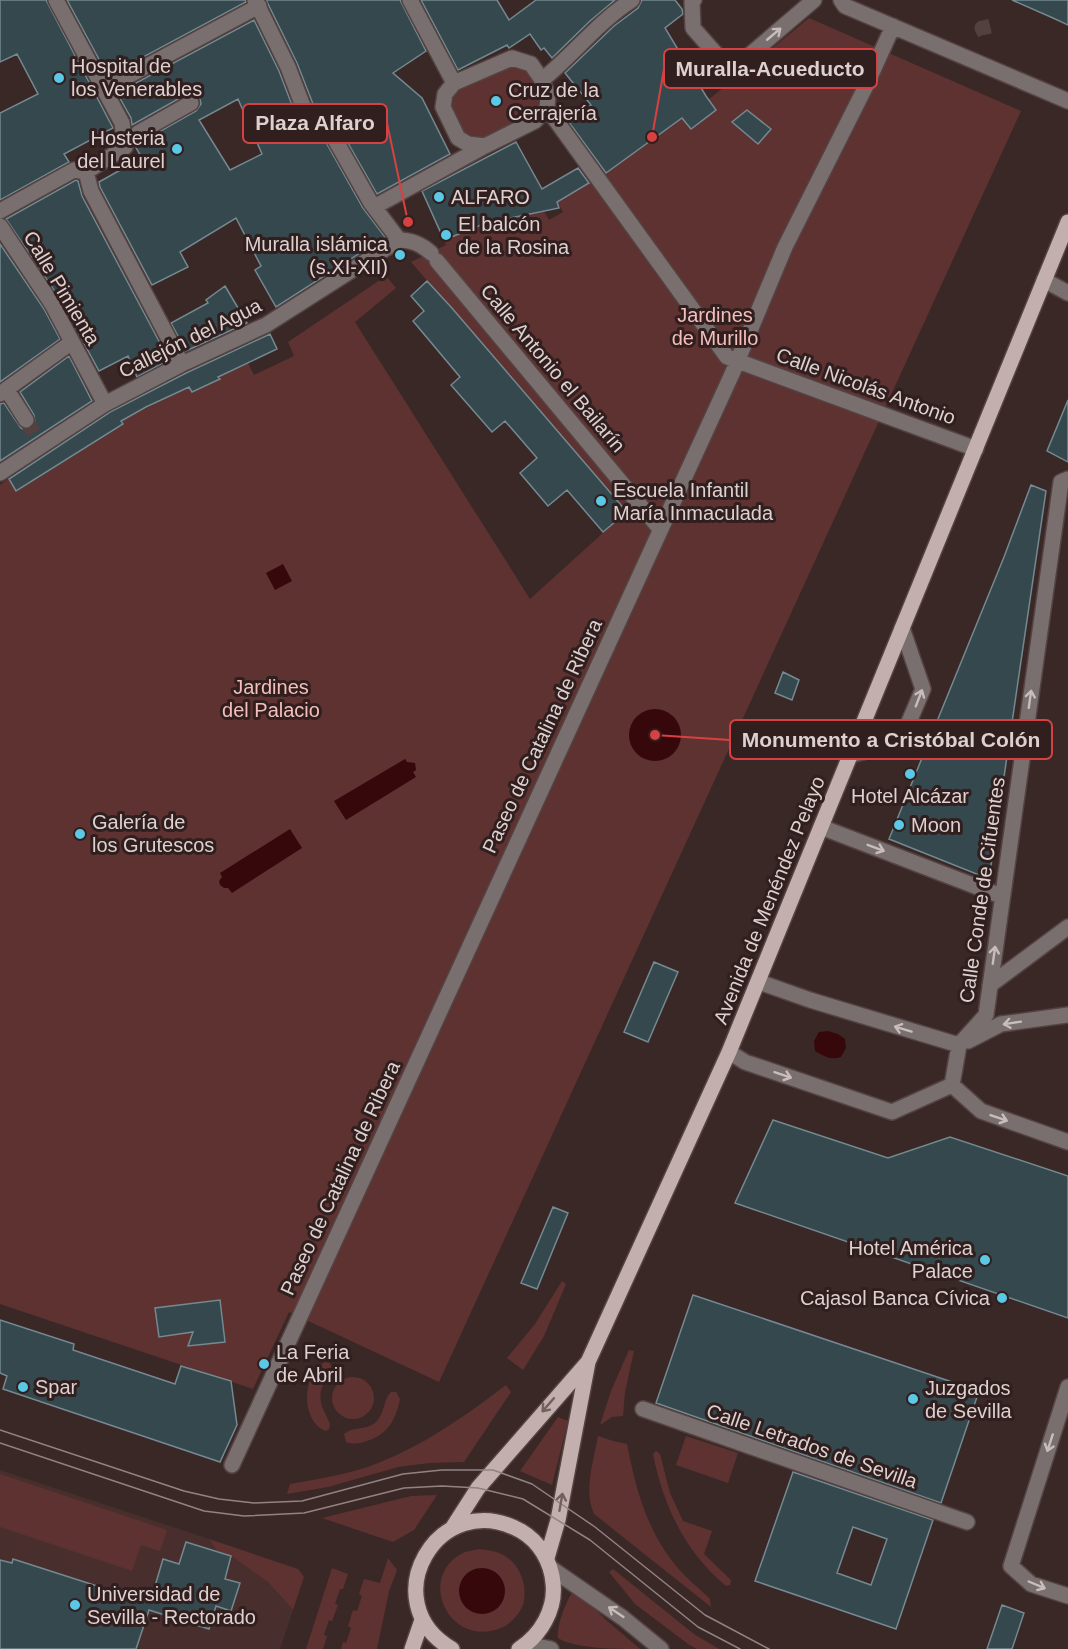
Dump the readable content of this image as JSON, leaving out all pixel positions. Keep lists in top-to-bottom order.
{
  "streets": {
    "main road": ["Avenida de Menéndez Pelayo"],
    "street": [
      "Calle Pimienta",
      "Callejón del Agua",
      "Calle Antonio el Bailarín",
      "Calle Nicolás Antonio",
      "Paseo de Catalina de Ribera",
      "Calle Conde de Cifuentes",
      "Calle Letrados de Sevilla"
    ]
  },
  "crossings": [
    ["Calle Pimienta", "Callejón del Agua"],
    ["Callejón del Agua", "Calle Antonio el Bailarín"],
    ["Calle Antonio el Bailarín", "Paseo de Catalina de Ribera"],
    ["Calle Nicolás Antonio", "Paseo de Catalina de Ribera"],
    ["Calle Nicolás Antonio", "Avenida de Menéndez Pelayo"]
  ],
  "one_way": ["Calle Conde de Cifuentes"],
  "parks": ["Jardines de Murillo", "Jardines del Palacio"],
  "places": [
    "Hospital de los Venerables",
    "Cruz de la Cerrajería",
    "Muralla-Acueducto",
    "Hosteria del Laurel",
    "ALFARO",
    "Plaza Alfaro",
    "El balcón de la Rosina",
    "Muralla islámica (s.XI-XII)",
    "Escuela Infantil María Inmaculada",
    "Monumento a Cristóbal Colón",
    "Hotel Alcázar",
    "Moon",
    "Galería de los Grutescos",
    "Hotel América Palace",
    "Cajasol Banca Cívica",
    "La Feria de Abril",
    "Spar",
    "Juzgados de Sevilla",
    "Universidad de Sevilla - Rectorado"
  ]
}
